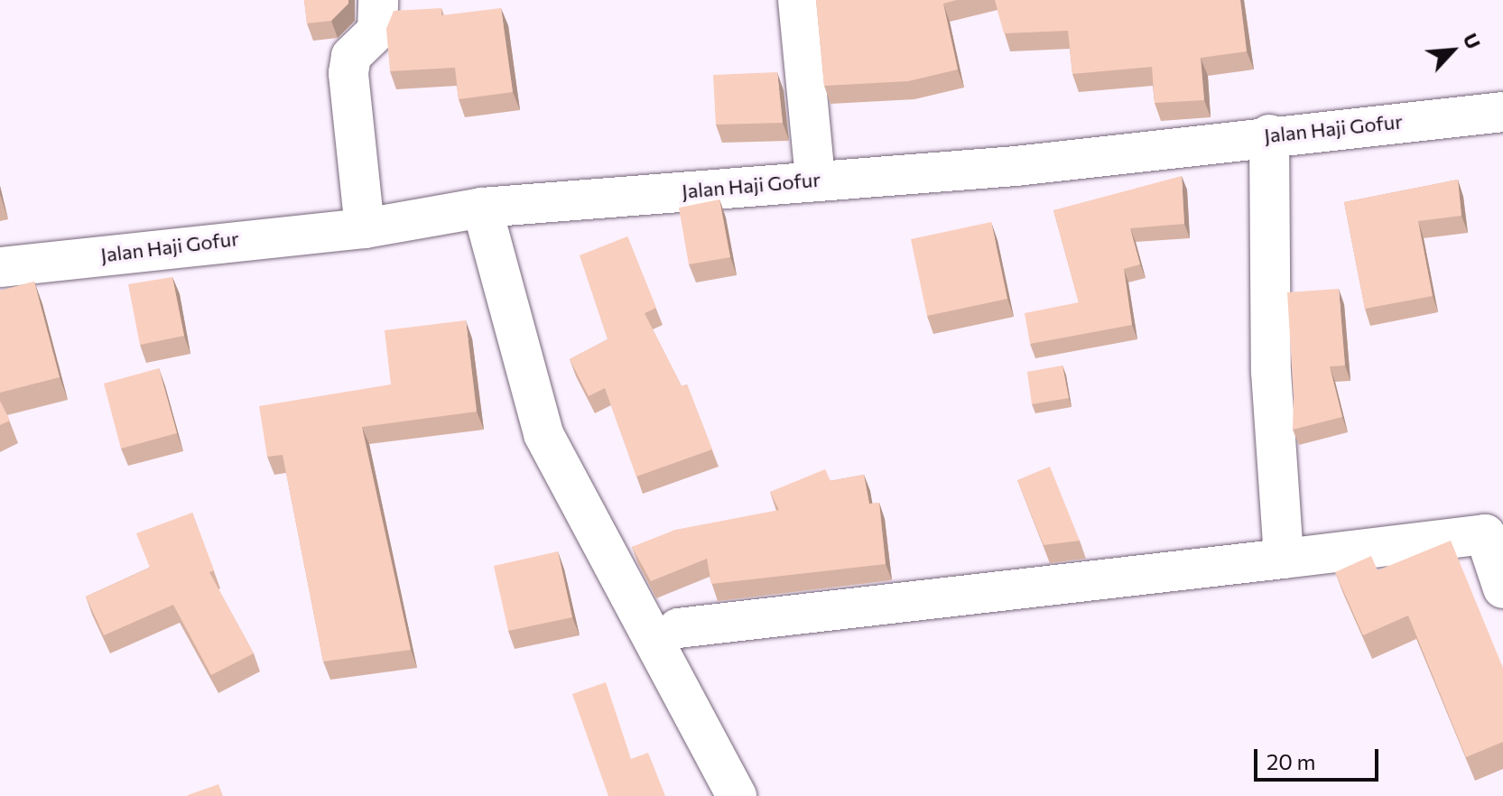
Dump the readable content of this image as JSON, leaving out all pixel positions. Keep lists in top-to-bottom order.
{
  "streets": {
    "street": ["Jalan Haji Gofur"]
  },
  "scale_bar": "20 m",
  "north": "top right"
}
